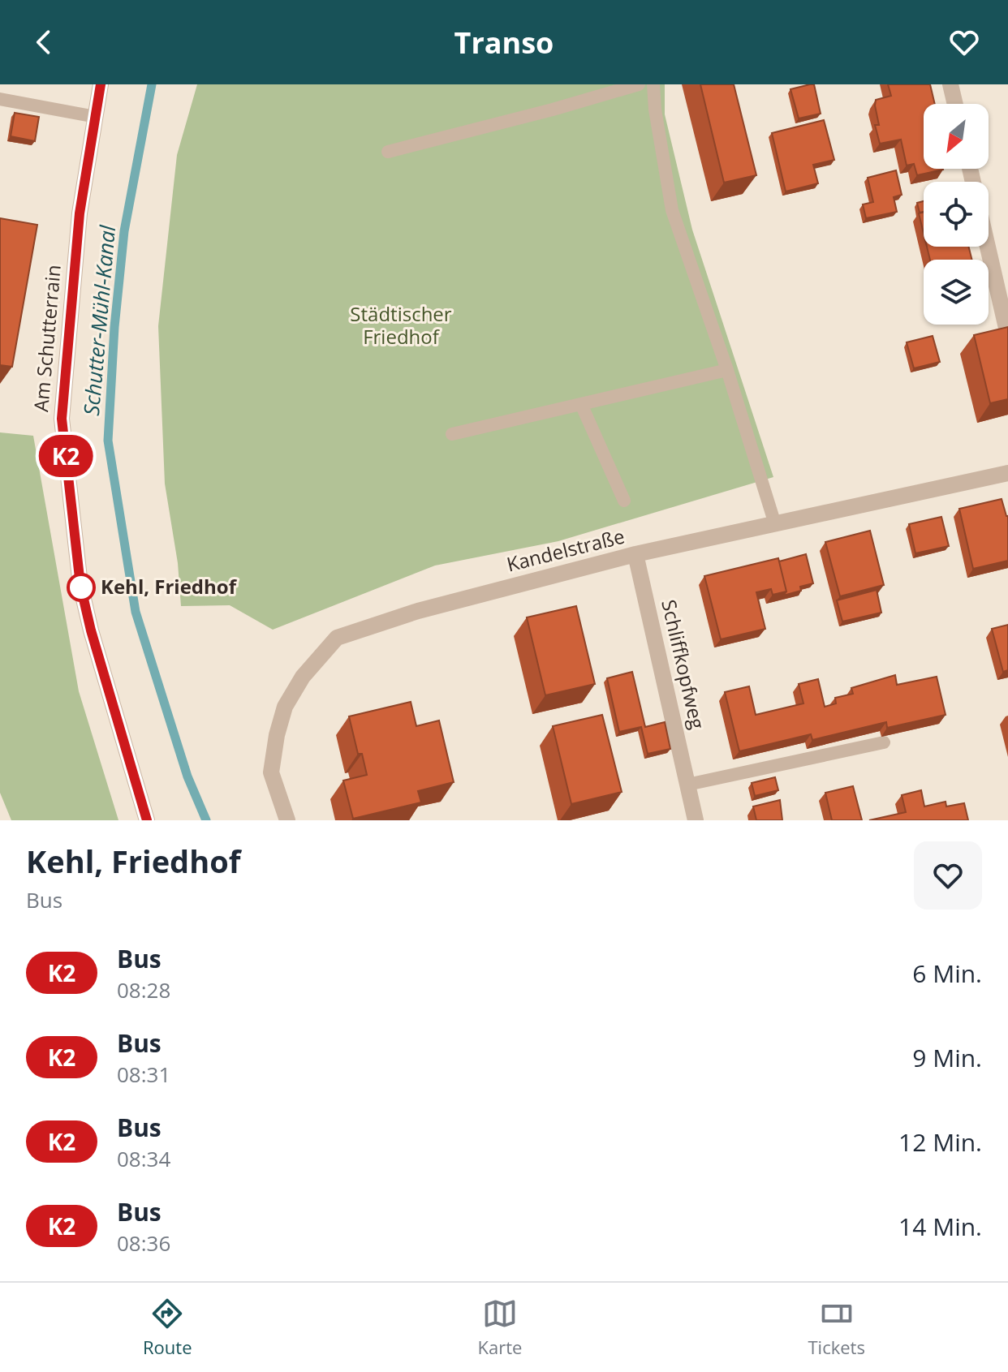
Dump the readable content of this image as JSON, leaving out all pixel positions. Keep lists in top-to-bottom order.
{
  "streets": {
    "street": ["Am Schutterrain", "Kandelstraße", "Schliffkopfweg"]
  },
  "crossings": [
    ["Kandelstraße", "Schliffkopfweg"]
  ],
  "water": ["Schutter-Mühl-Kanal"],
  "parks": ["Städtischer Friedhof"],
  "places": ["Kehl, Friedhof"],
  "lines": ["bus line K2"],
  "north": "bottom left",
  "page": {
    "header": "Transo",
    "on_map": "K2",
    "heading": ["Kehl, Friedhof", "Bus"],
    "list": [
      {
        "mark": "K2",
        "name": "Bus",
        "note": "08:28",
        "value": "6 Min."
      },
      {
        "mark": "K2",
        "name": "Bus",
        "note": "08:31",
        "value": "9 Min."
      },
      {
        "mark": "K2",
        "name": "Bus",
        "note": "08:34",
        "value": "12 Min."
      },
      {
        "mark": "K2",
        "name": "Bus",
        "note": "08:36",
        "value": "14 Min."
      }
    ],
    "tabs": ["Route", "Karte", "Tickets"]
  }
}
